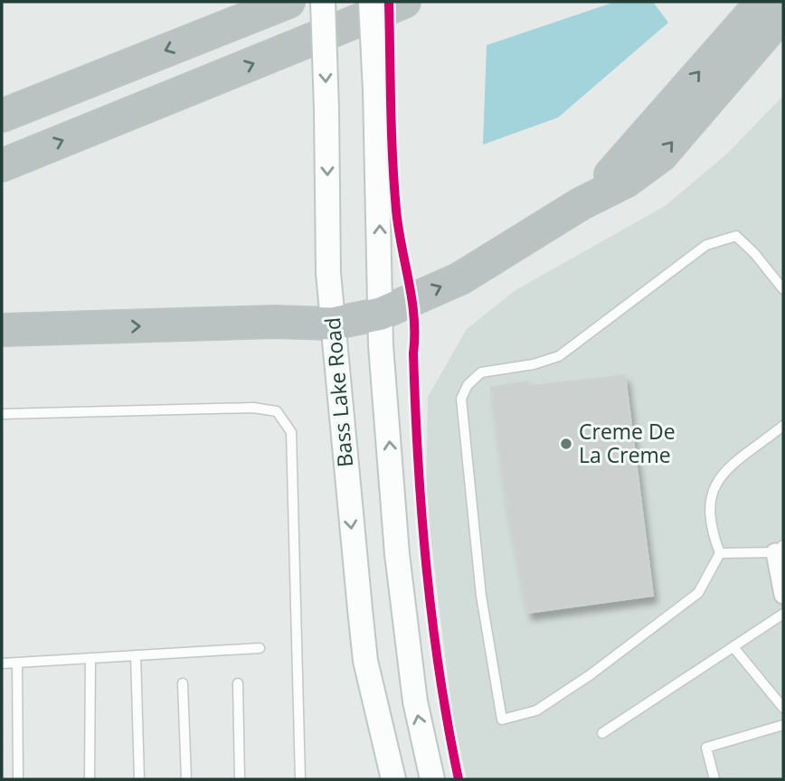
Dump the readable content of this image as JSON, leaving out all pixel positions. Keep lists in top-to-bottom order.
{
  "streets": {
    "main road": ["Bass Lake Road"]
  },
  "places": ["Creme De La Creme"]
}
